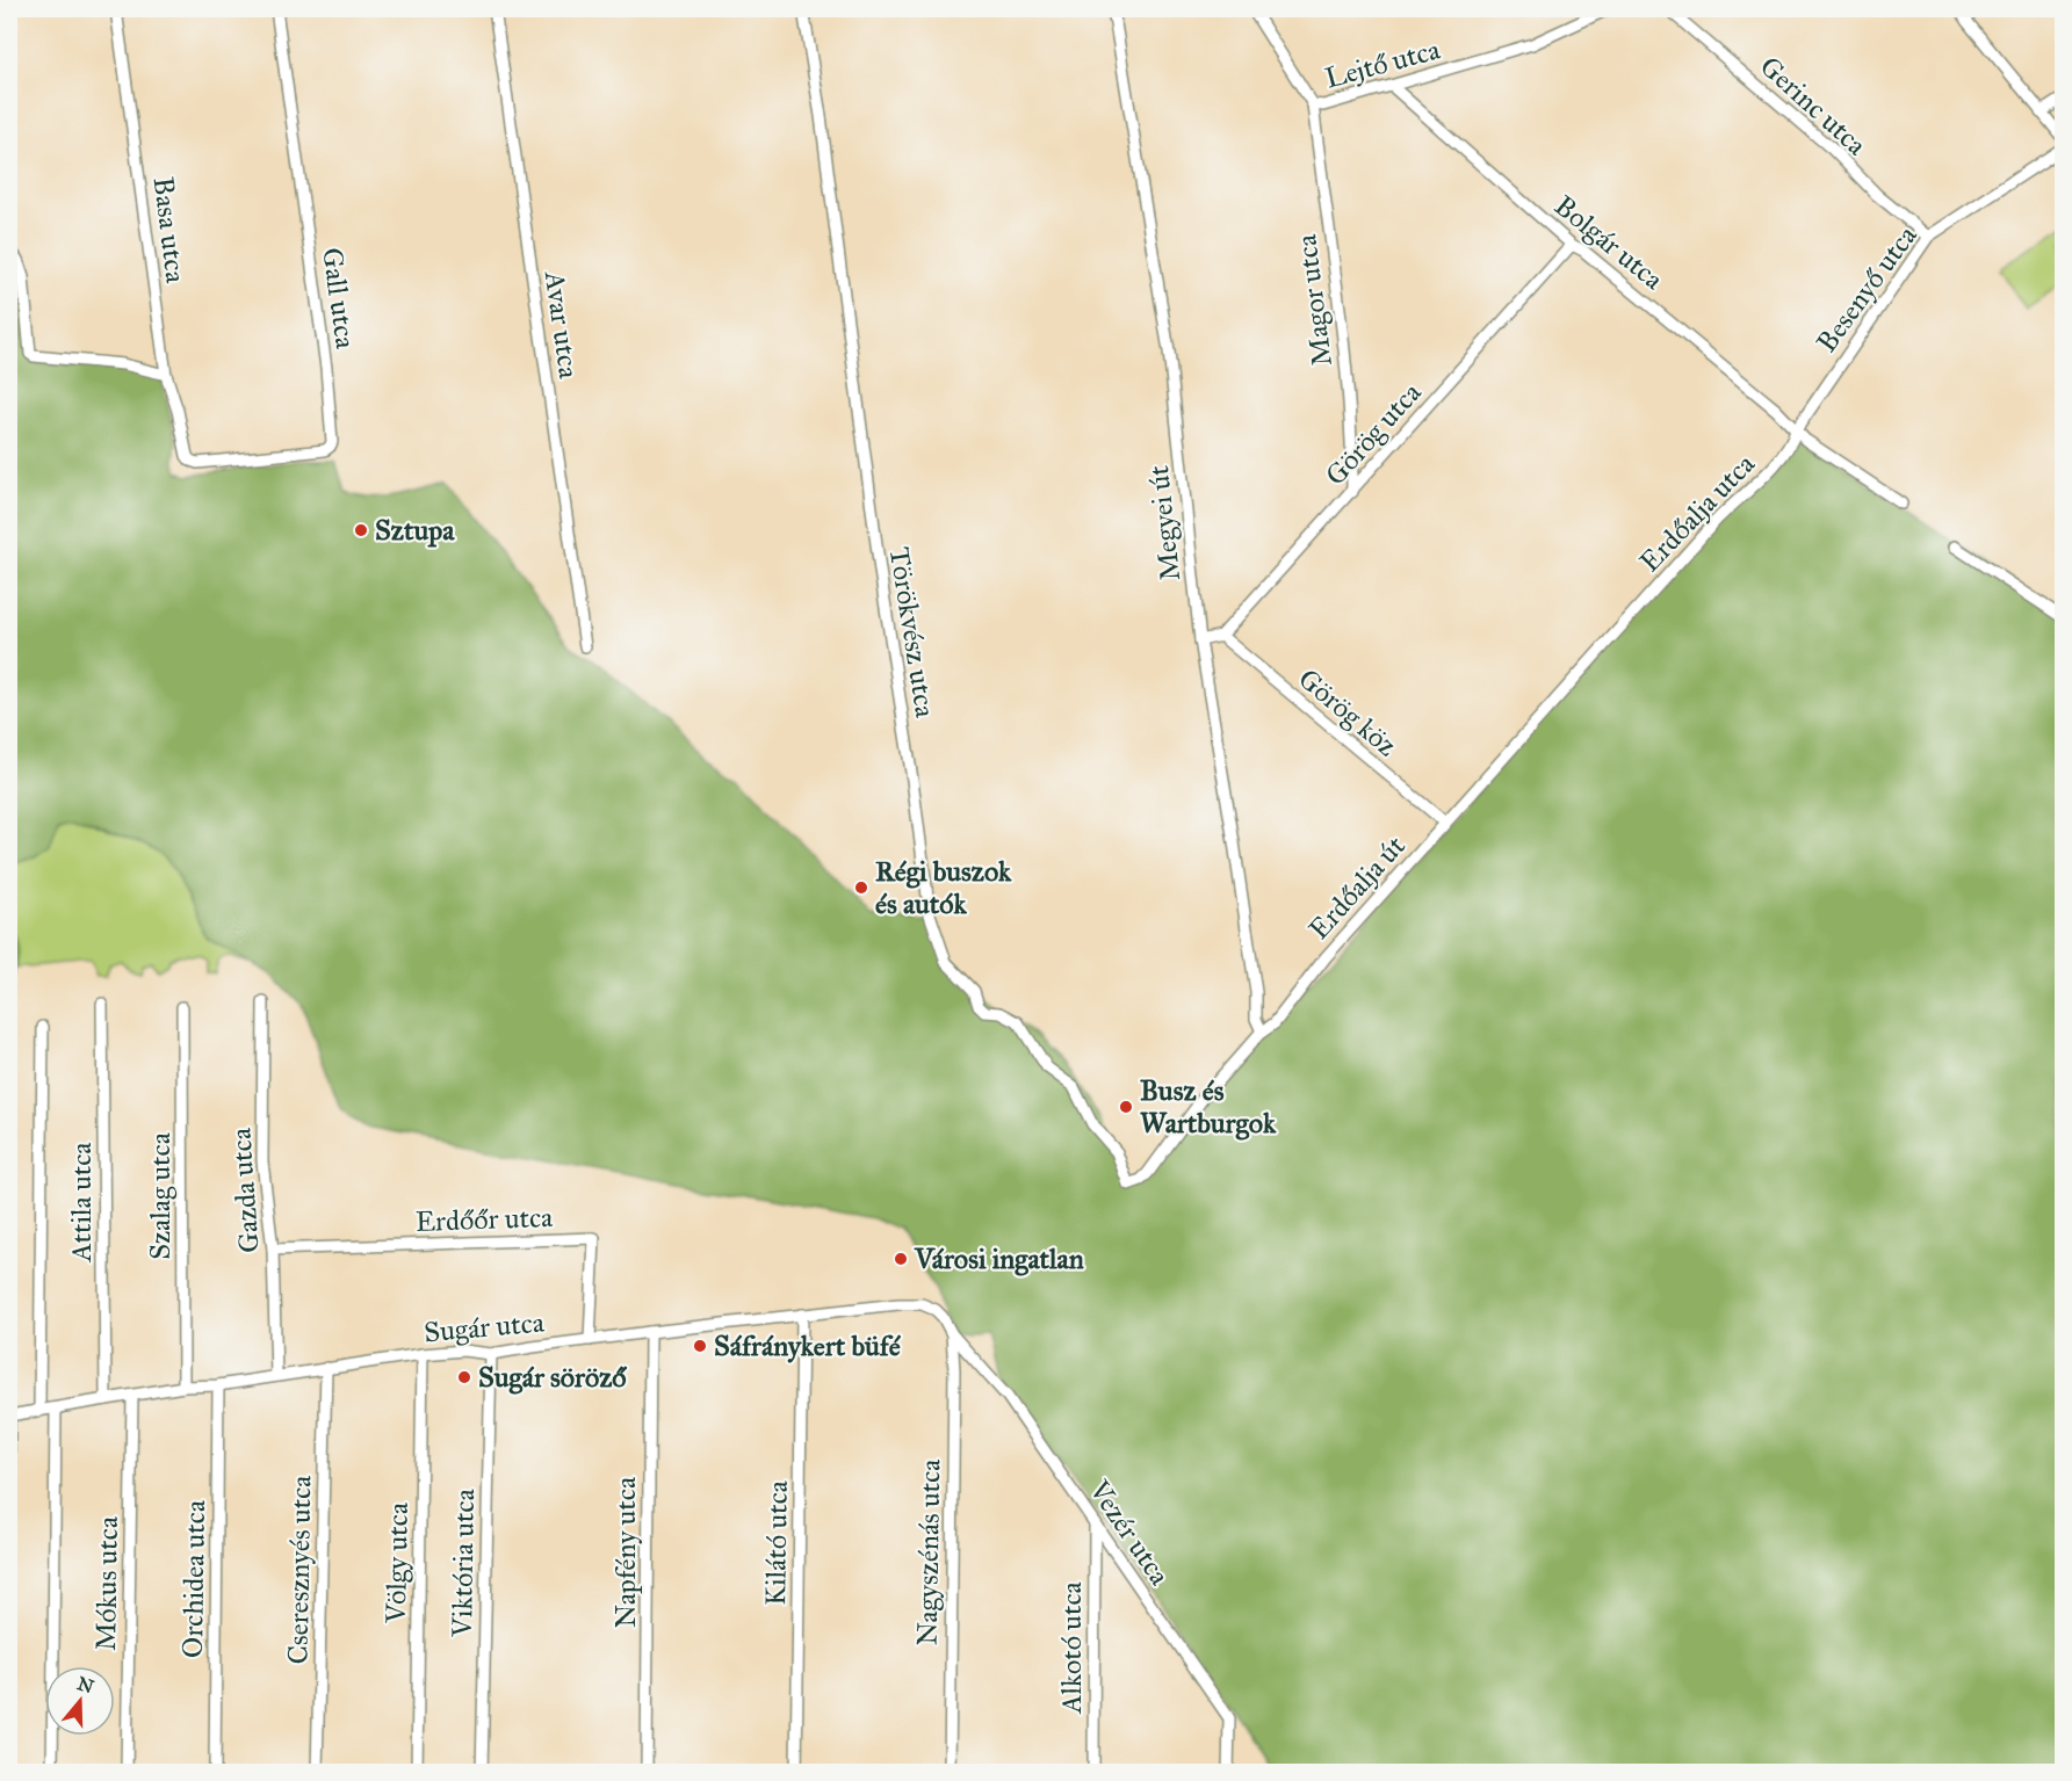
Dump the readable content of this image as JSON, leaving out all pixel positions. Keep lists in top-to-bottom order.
{
  "streets": {
    "street": [
      "Lejtő utca",
      "Gerinc utca",
      "Basa utca",
      "Bolgár utca",
      "Besenyő utca",
      "Gall utca",
      "Magor utca",
      "Avar utca",
      "Görög utca",
      "Erdőalja utca",
      "Megyei út",
      "Törökvész utca",
      "Görög köz",
      "Erdőalja út",
      "Gazda utca",
      "Szalag utca",
      "Attila utca",
      "Erdőőr utca",
      "Sugár utca",
      "Vezér utca",
      "Kilátó utca",
      "Napfény utca",
      "Nagyszénás utca",
      "Völgy utca",
      "Viktória utca",
      "Cseresznyés utca",
      "Orchidea utca",
      "Mókus utca",
      "Alkotó utca"
    ]
  },
  "crossings": [
    ["Lejtő utca", "Bolgár utca"],
    ["Lejtő utca", "Magor utca"],
    ["Gerinc utca", "Besenyő utca"],
    ["Basa utca", "Gall utca"],
    ["Bolgár utca", "Besenyő utca"],
    ["Bolgár utca", "Görög utca"],
    ["Bolgár utca", "Erdőalja utca"],
    ["Besenyő utca", "Erdőalja utca"],
    ["Magor utca", "Görög utca"],
    ["Görög utca", "Görög köz"],
    ["Erdőalja utca", "Erdőalja út"],
    ["Megyei út", "Erdőalja út"],
    ["Törökvész utca", "Erdőalja út"],
    ["Görög köz", "Erdőalja út"],
    ["Gazda utca", "Erdőőr utca"],
    ["Gazda utca", "Sugár utca"],
    ["Szalag utca", "Sugár utca"],
    ["Attila utca", "Sugár utca"],
    ["Erdőőr utca", "Sugár utca"],
    ["Sugár utca", "Vezér utca"],
    ["Sugár utca", "Kilátó utca"],
    ["Sugár utca", "Napfény utca"],
    ["Sugár utca", "Nagyszénás utca"],
    ["Sugár utca", "Völgy utca"],
    ["Sugár utca", "Viktória utca"],
    ["Sugár utca", "Cseresznyés utca"],
    ["Sugár utca", "Orchidea utca"],
    ["Sugár utca", "Mókus utca"],
    ["Vezér utca", "Nagyszénás utca"],
    ["Vezér utca", "Alkotó utca"]
  ],
  "places": [
    "Sztupa",
    "Régi buszok és autók",
    "Busz és Wartburgok",
    "Városi ingatlan",
    "Sáfránykert büfé",
    "Sugár söröző"
  ],
  "north": "top"
}
